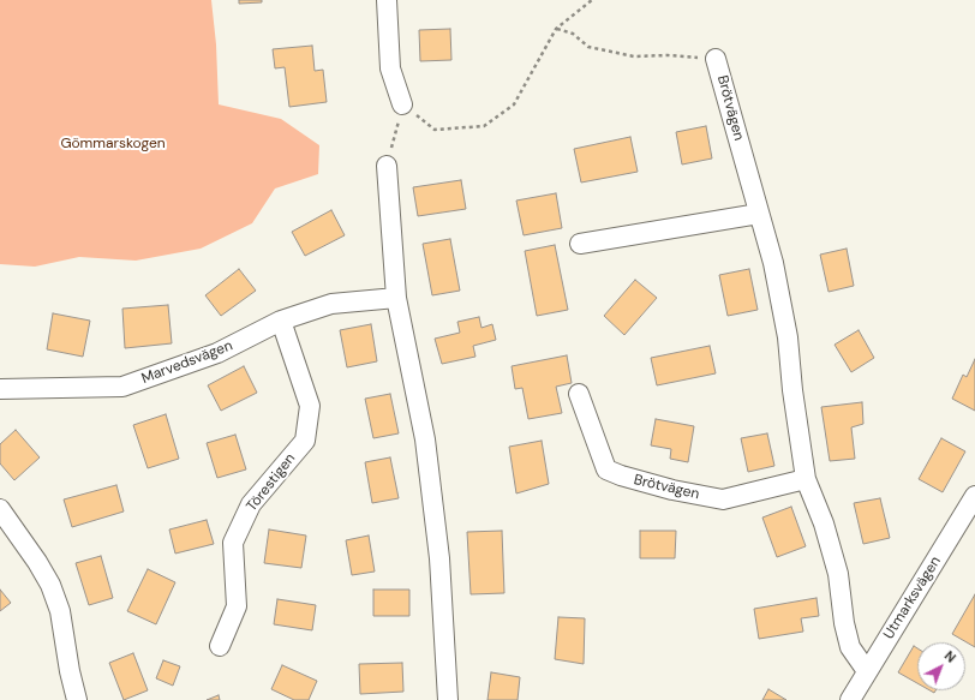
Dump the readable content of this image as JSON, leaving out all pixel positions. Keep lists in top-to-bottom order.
{
  "streets": {
    "street": [
      "Brötvägen",
      "Marvedsvägen",
      "Törestigen",
      "Utmarksvägen"
    ]
  },
  "crossings": [
    ["Brötvägen", "Utmarksvägen"],
    ["Marvedsvägen", "Törestigen"]
  ],
  "parks": ["Gömmarskogen"],
  "north": "top right"
}
